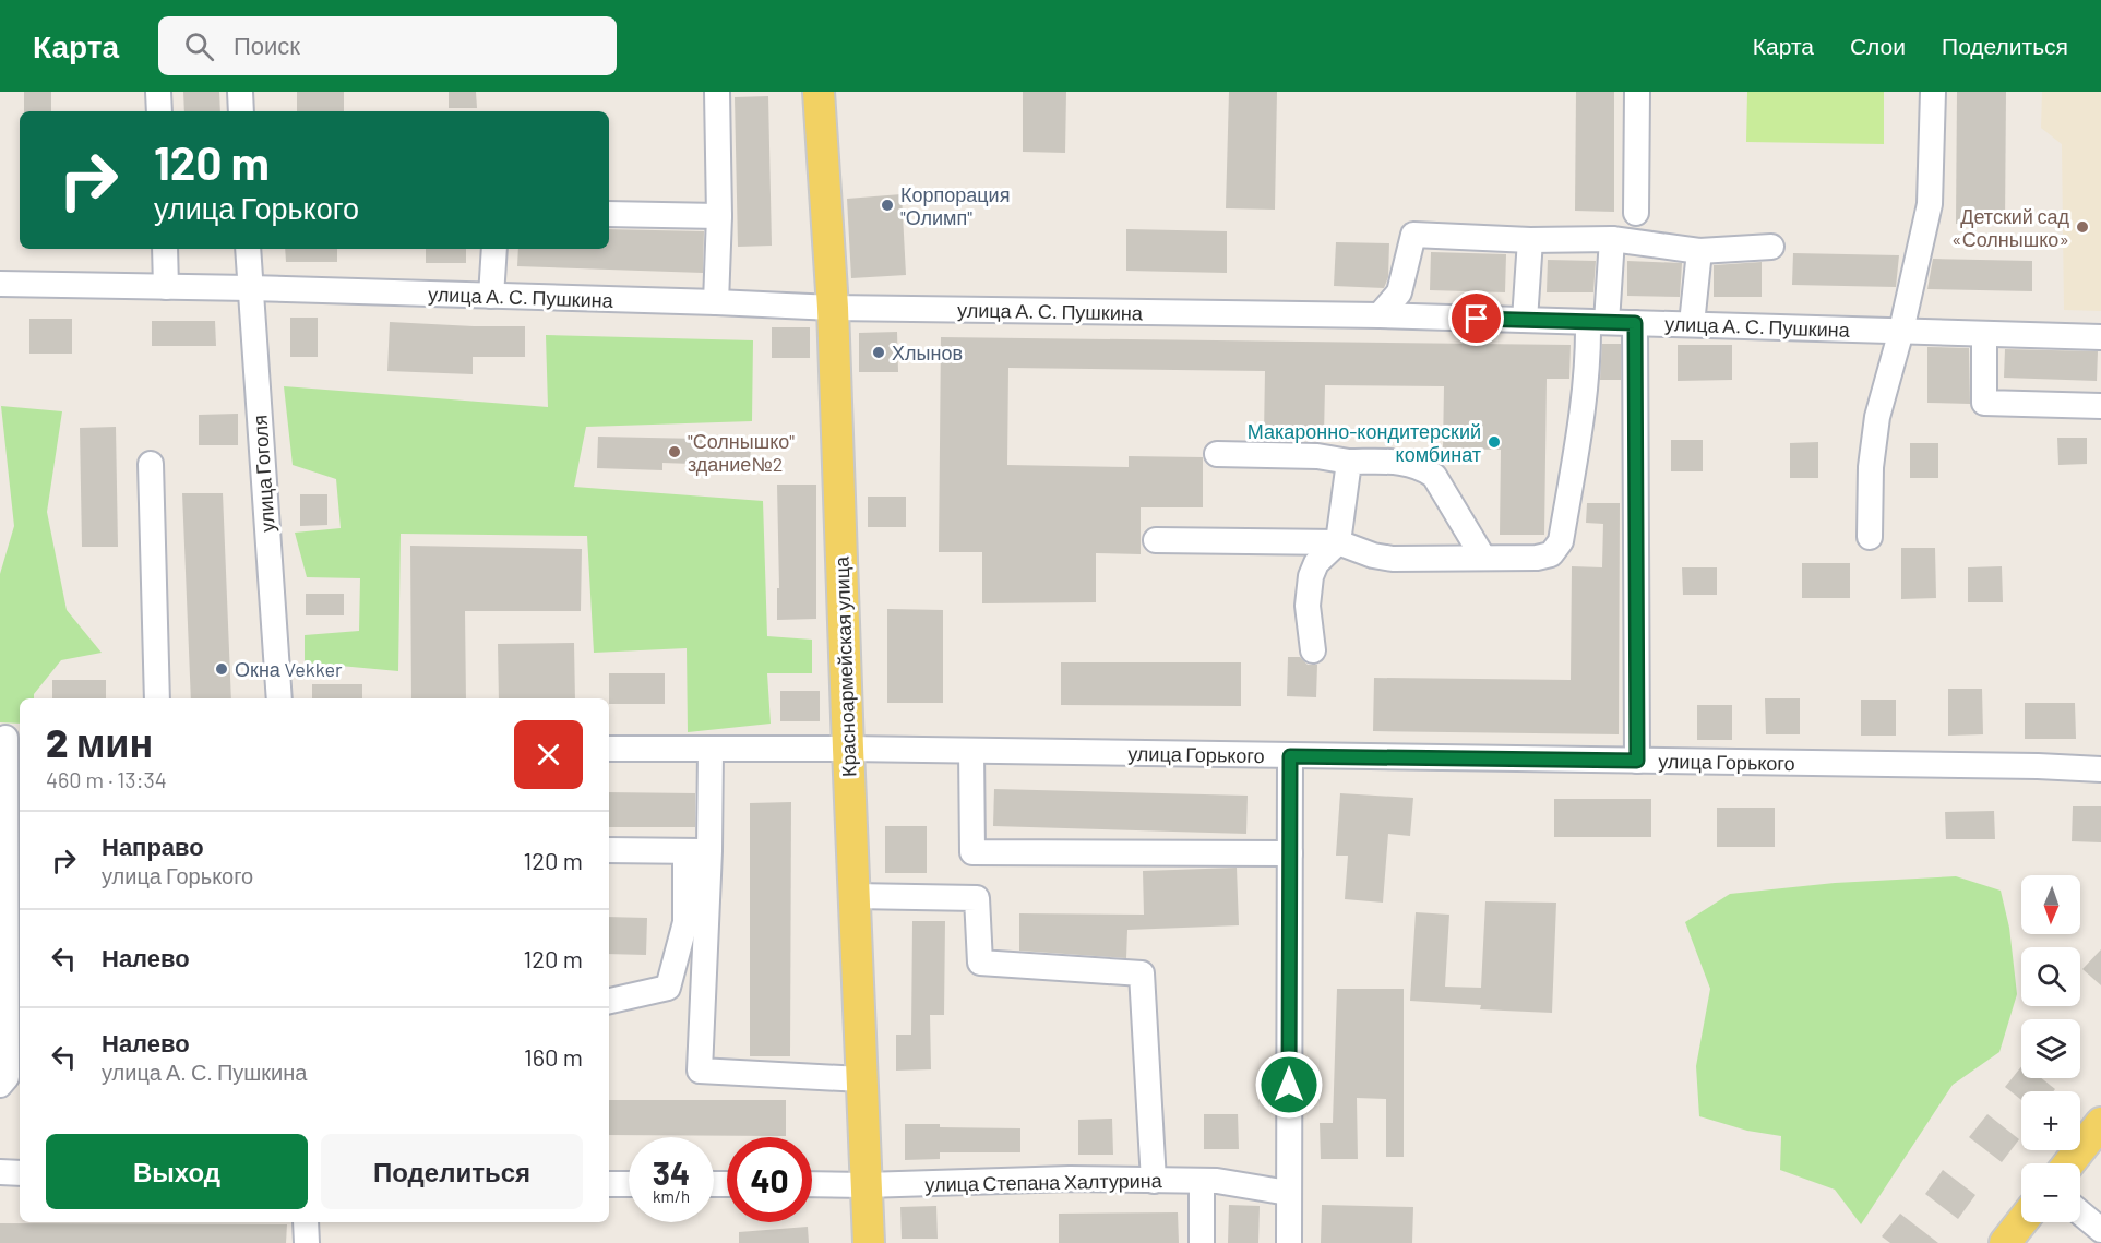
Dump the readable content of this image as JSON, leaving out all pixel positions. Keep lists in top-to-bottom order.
{
  "streets": {
    "main road": ["Красноармейская улица"],
    "street": [
      "улица А. С. Пушкина",
      "улица Гоголя",
      "улица Горького",
      "улица Степана Халтурина"
    ]
  },
  "crossings": [
    ["улица А. С. Пушкина", "улица Гоголя"],
    ["улица А. С. Пушкина", "Красноармейская улица"],
    ["Красноармейская улица", "улица Горького"],
    ["Красноармейская улица", "улица Степана Халтурина"]
  ],
  "places": [
    "Корпорация \"Олимп\"",
    "Детский сад «Солнышко»",
    "Хлынов",
    "Макаронно-кондитерский комбинат",
    "\"Солнышко\" здание№2",
    "Окна Vekker"
  ],
  "north": "bottom",
  "page": {
    "header": "Карта",
    "search": "Поиск",
    "nav": ["Карта", "Слои", "Поделиться"],
    "turn": ["120 m", "улица Горького"],
    "heading": ["2 мин", "460 m · 13:34"],
    "list": [
      {
        "name": "Направо",
        "note": "улица Горького",
        "value": "120 m"
      },
      {
        "name": "Налево",
        "value": "120 m"
      },
      {
        "name": "Налево",
        "note": "улица А. С. Пушкина",
        "value": "160 m"
      }
    ],
    "map_buttons": ["+", "−"],
    "buttons": ["Выход", "Поделиться"],
    "speed": "34 km/h",
    "limit": "40"
  }
}
